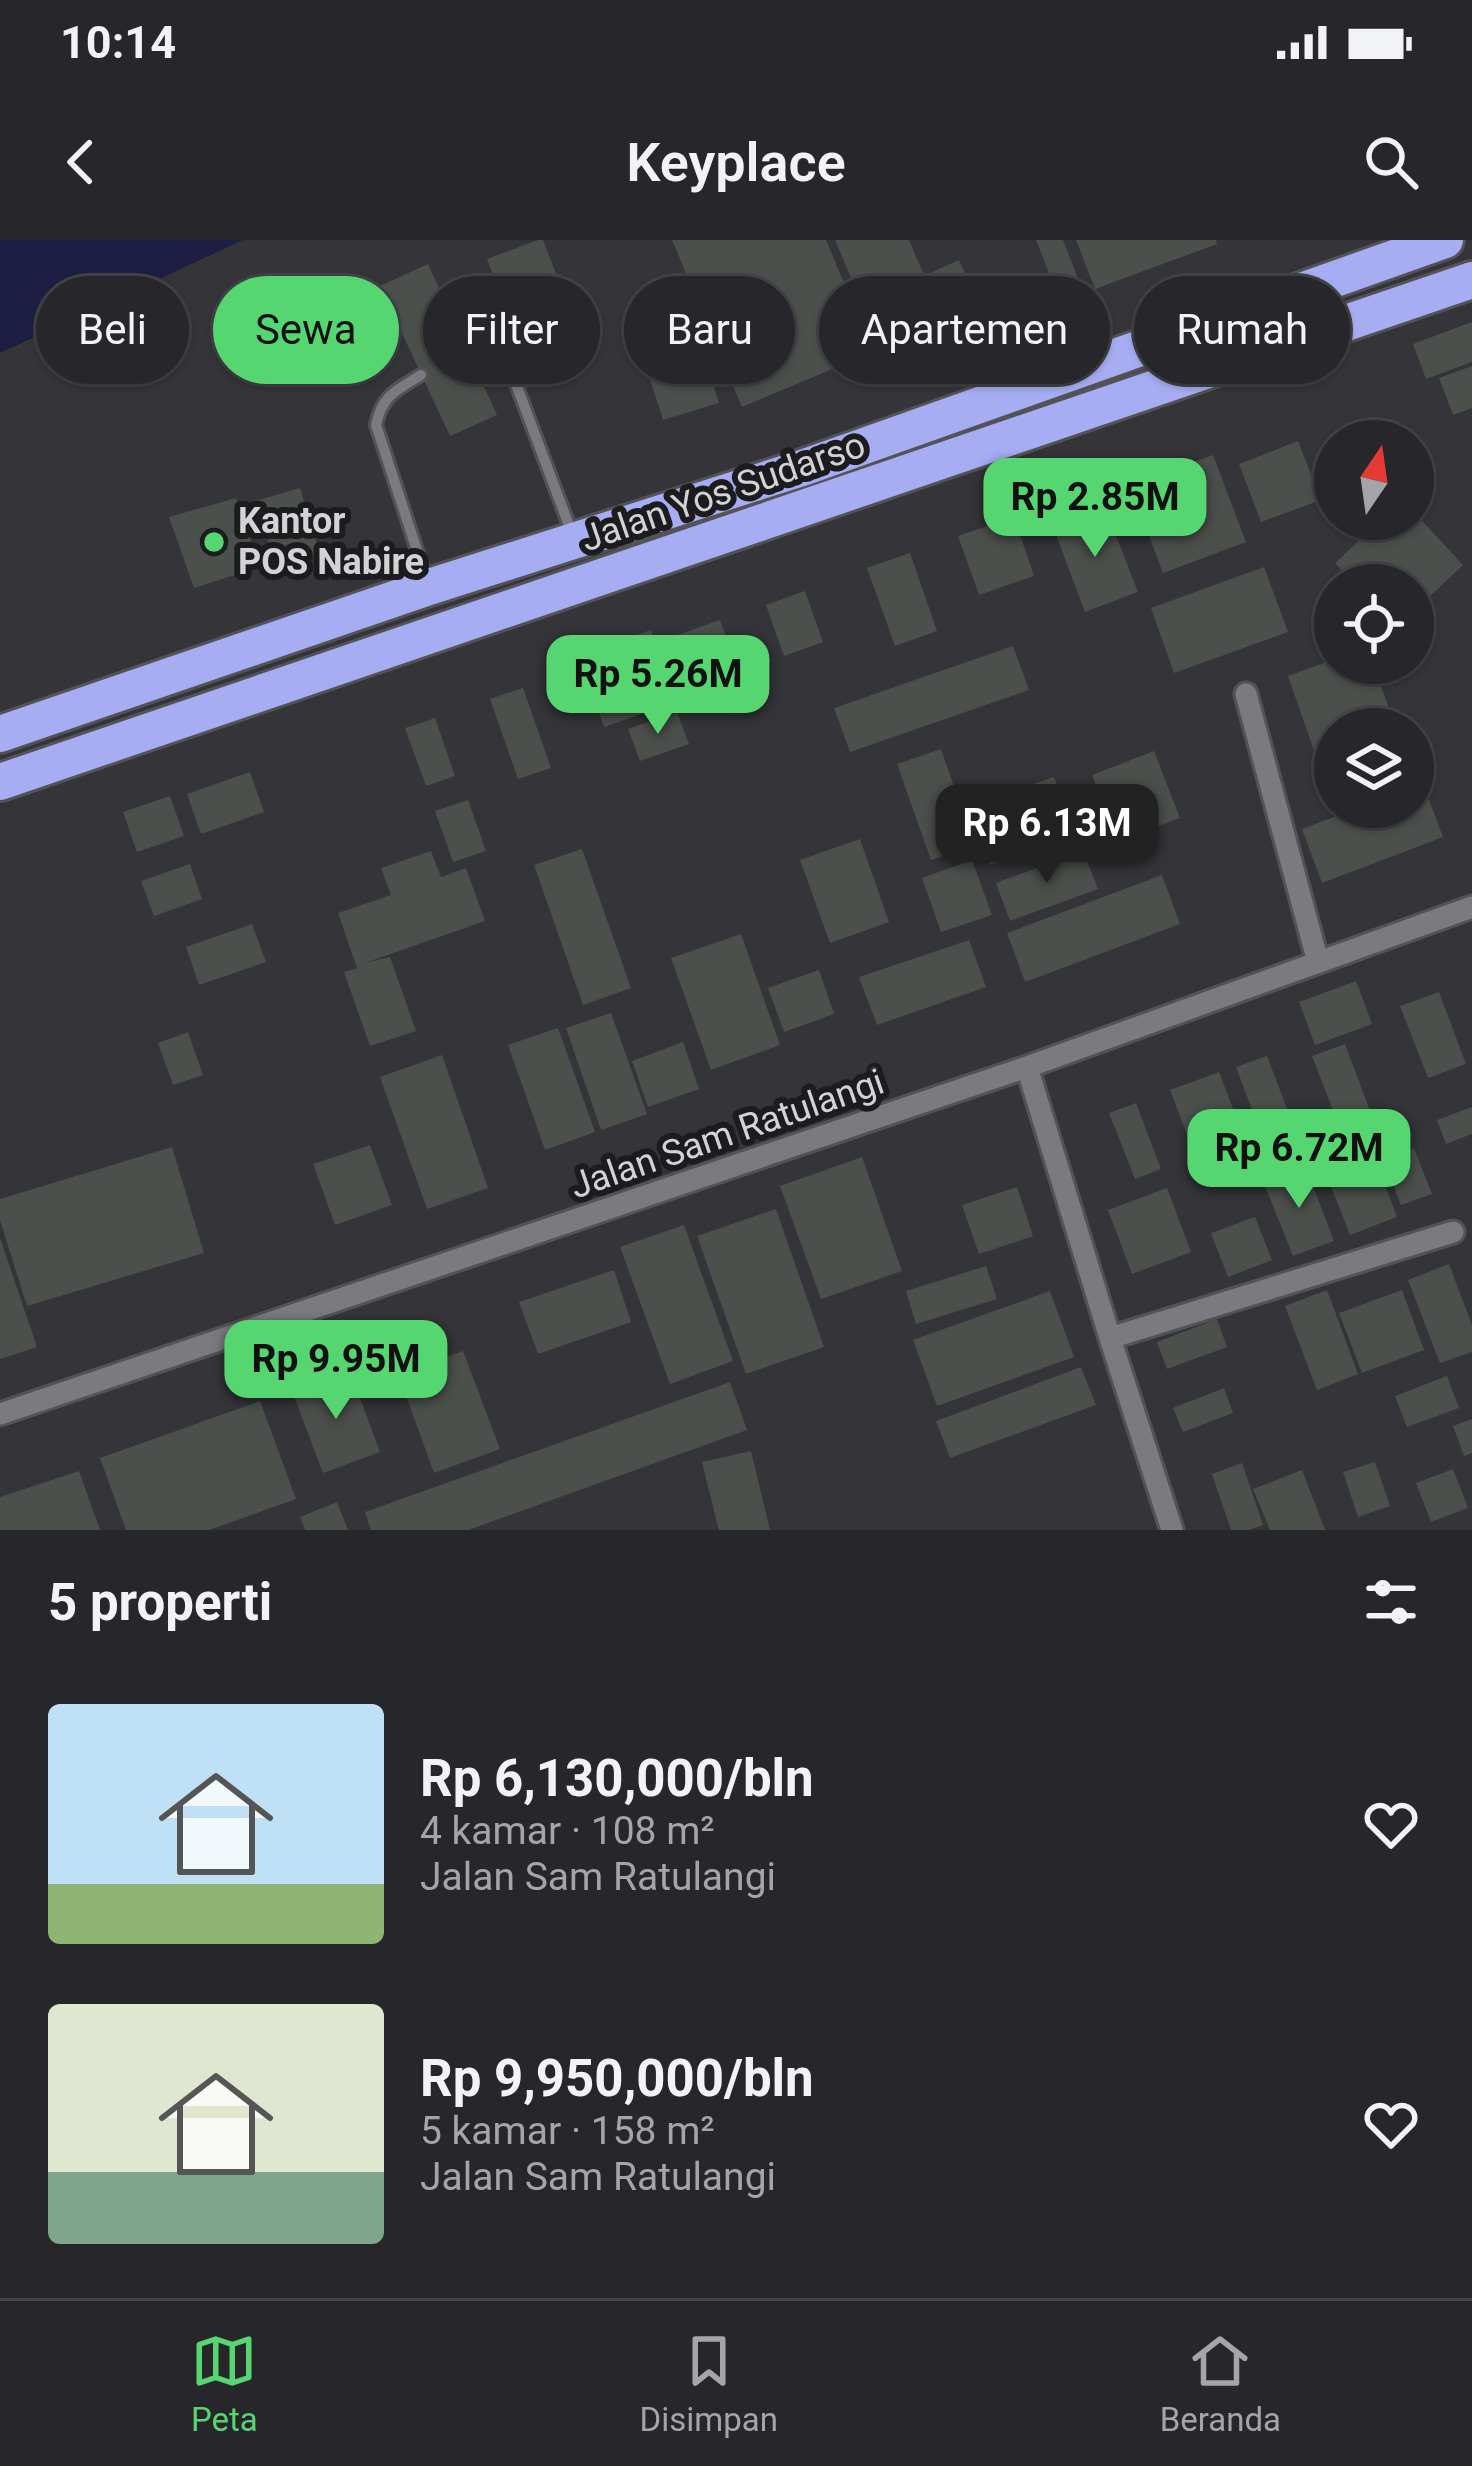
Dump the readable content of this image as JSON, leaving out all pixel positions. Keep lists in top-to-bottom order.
{
  "streets": {
    "highway": ["Jalan Yos Sudarso"],
    "street": ["Jalan Sam Ratulangi"]
  },
  "places": ["Kantor POS Nabire"],
  "north": "top",
  "page": {
    "status": "10:14",
    "header": "Keyplace",
    "chip": [
      "Beli",
      "Sewa",
      "Filter",
      "Baru",
      "Apartemen",
      "Rumah"
    ],
    "price": [
      "Rp 2.85M",
      "Rp 5.26M",
      "Rp 6.13M",
      "Rp 6.72M",
      "Rp 9.95M"
    ],
    "heading": "5 properti",
    "list": [
      {
        "name": "Rp 6,130,000/bln",
        "note": "4 kamar · 108 m² · Jalan Sam Ratulangi"
      },
      {
        "name": "Rp 9,950,000/bln",
        "note": "5 kamar · 158 m² · Jalan Sam Ratulangi"
      }
    ],
    "tabs": ["Peta", "Disimpan", "Beranda"]
  }
}
